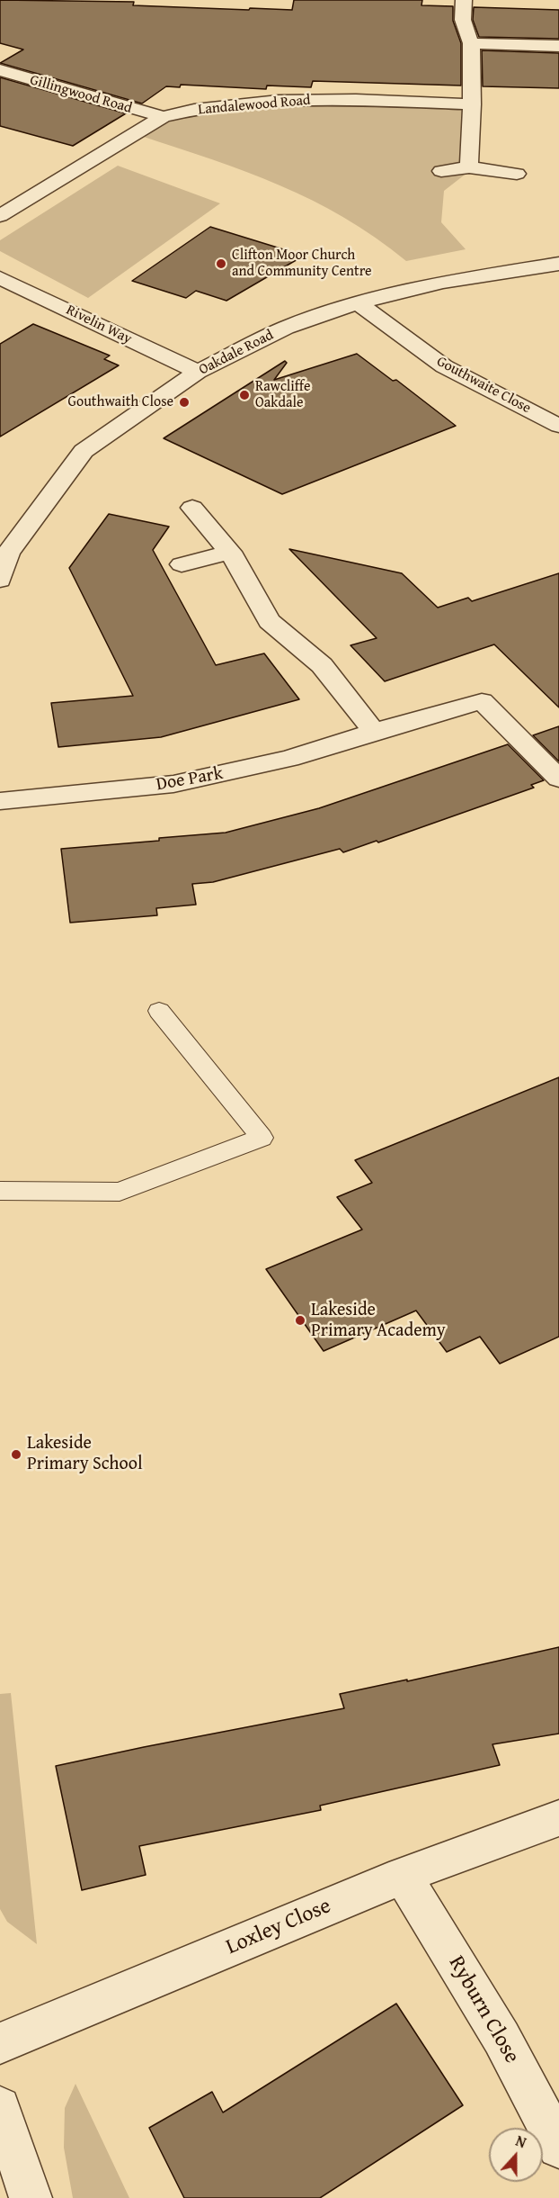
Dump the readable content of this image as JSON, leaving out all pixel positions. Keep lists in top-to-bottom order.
{
  "streets": {
    "street": [
      "Gillingwood Road",
      "Landalewood Road",
      "Rivelin Way",
      "Oakdale Road",
      "Gouthwaite Close",
      "Doe Park",
      "Loxley Close",
      "Ryburn Close"
    ]
  },
  "crossings": [
    ["Gillingwood Road", "Landalewood Road"],
    ["Rivelin Way", "Oakdale Road"],
    ["Oakdale Road", "Gouthwaite Close"],
    ["Loxley Close", "Ryburn Close"]
  ],
  "places": [
    "Clifton Moor Church and Community Centre",
    "Rawcliffe Oakdale",
    "Gouthwaith Close",
    "Lakeside Primary Academy",
    "Lakeside Primary School"
  ],
  "north": "top"
}
